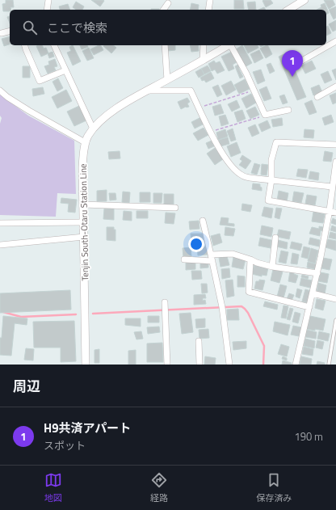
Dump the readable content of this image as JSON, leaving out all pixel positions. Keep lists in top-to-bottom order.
{
  "streets": {
    "main road": ["Tenjin South-Otaru Station Line"]
  },
  "page": {
    "search": "ここで検索",
    "pins": "1",
    "heading": "周辺",
    "list": [
      {
        "mark": "1",
        "name": "H9共済アパート",
        "note": "スポット",
        "value": "190 m"
      }
    ],
    "nav": ["地図", "経路", "保存済み"]
  }
}
